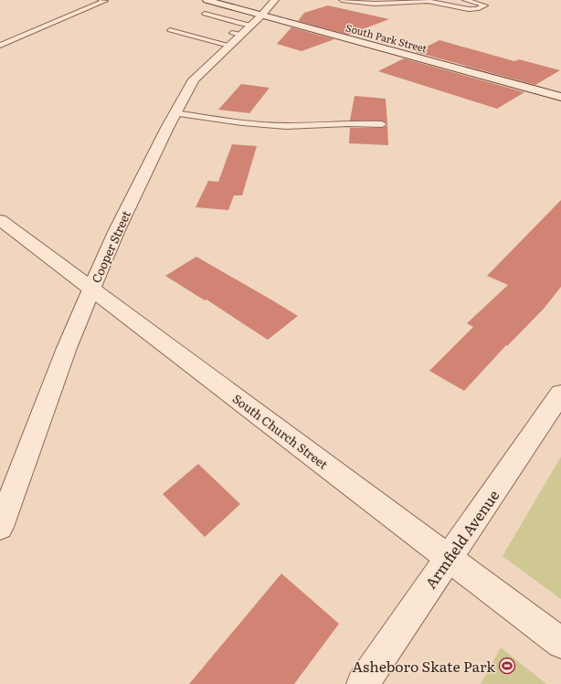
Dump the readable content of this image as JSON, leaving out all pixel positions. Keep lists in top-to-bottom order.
{
  "streets": {
    "street": [
      "South Park Street",
      "Cooper Street",
      "South Church Street",
      "Armfield Avenue"
    ]
  },
  "crossings": [
    ["South Park Street", "Cooper Street"],
    ["Cooper Street", "South Church Street"],
    ["South Church Street", "Armfield Avenue"]
  ],
  "places": {
    "sports": ["Asheboro Skate Park"]
  }
}
